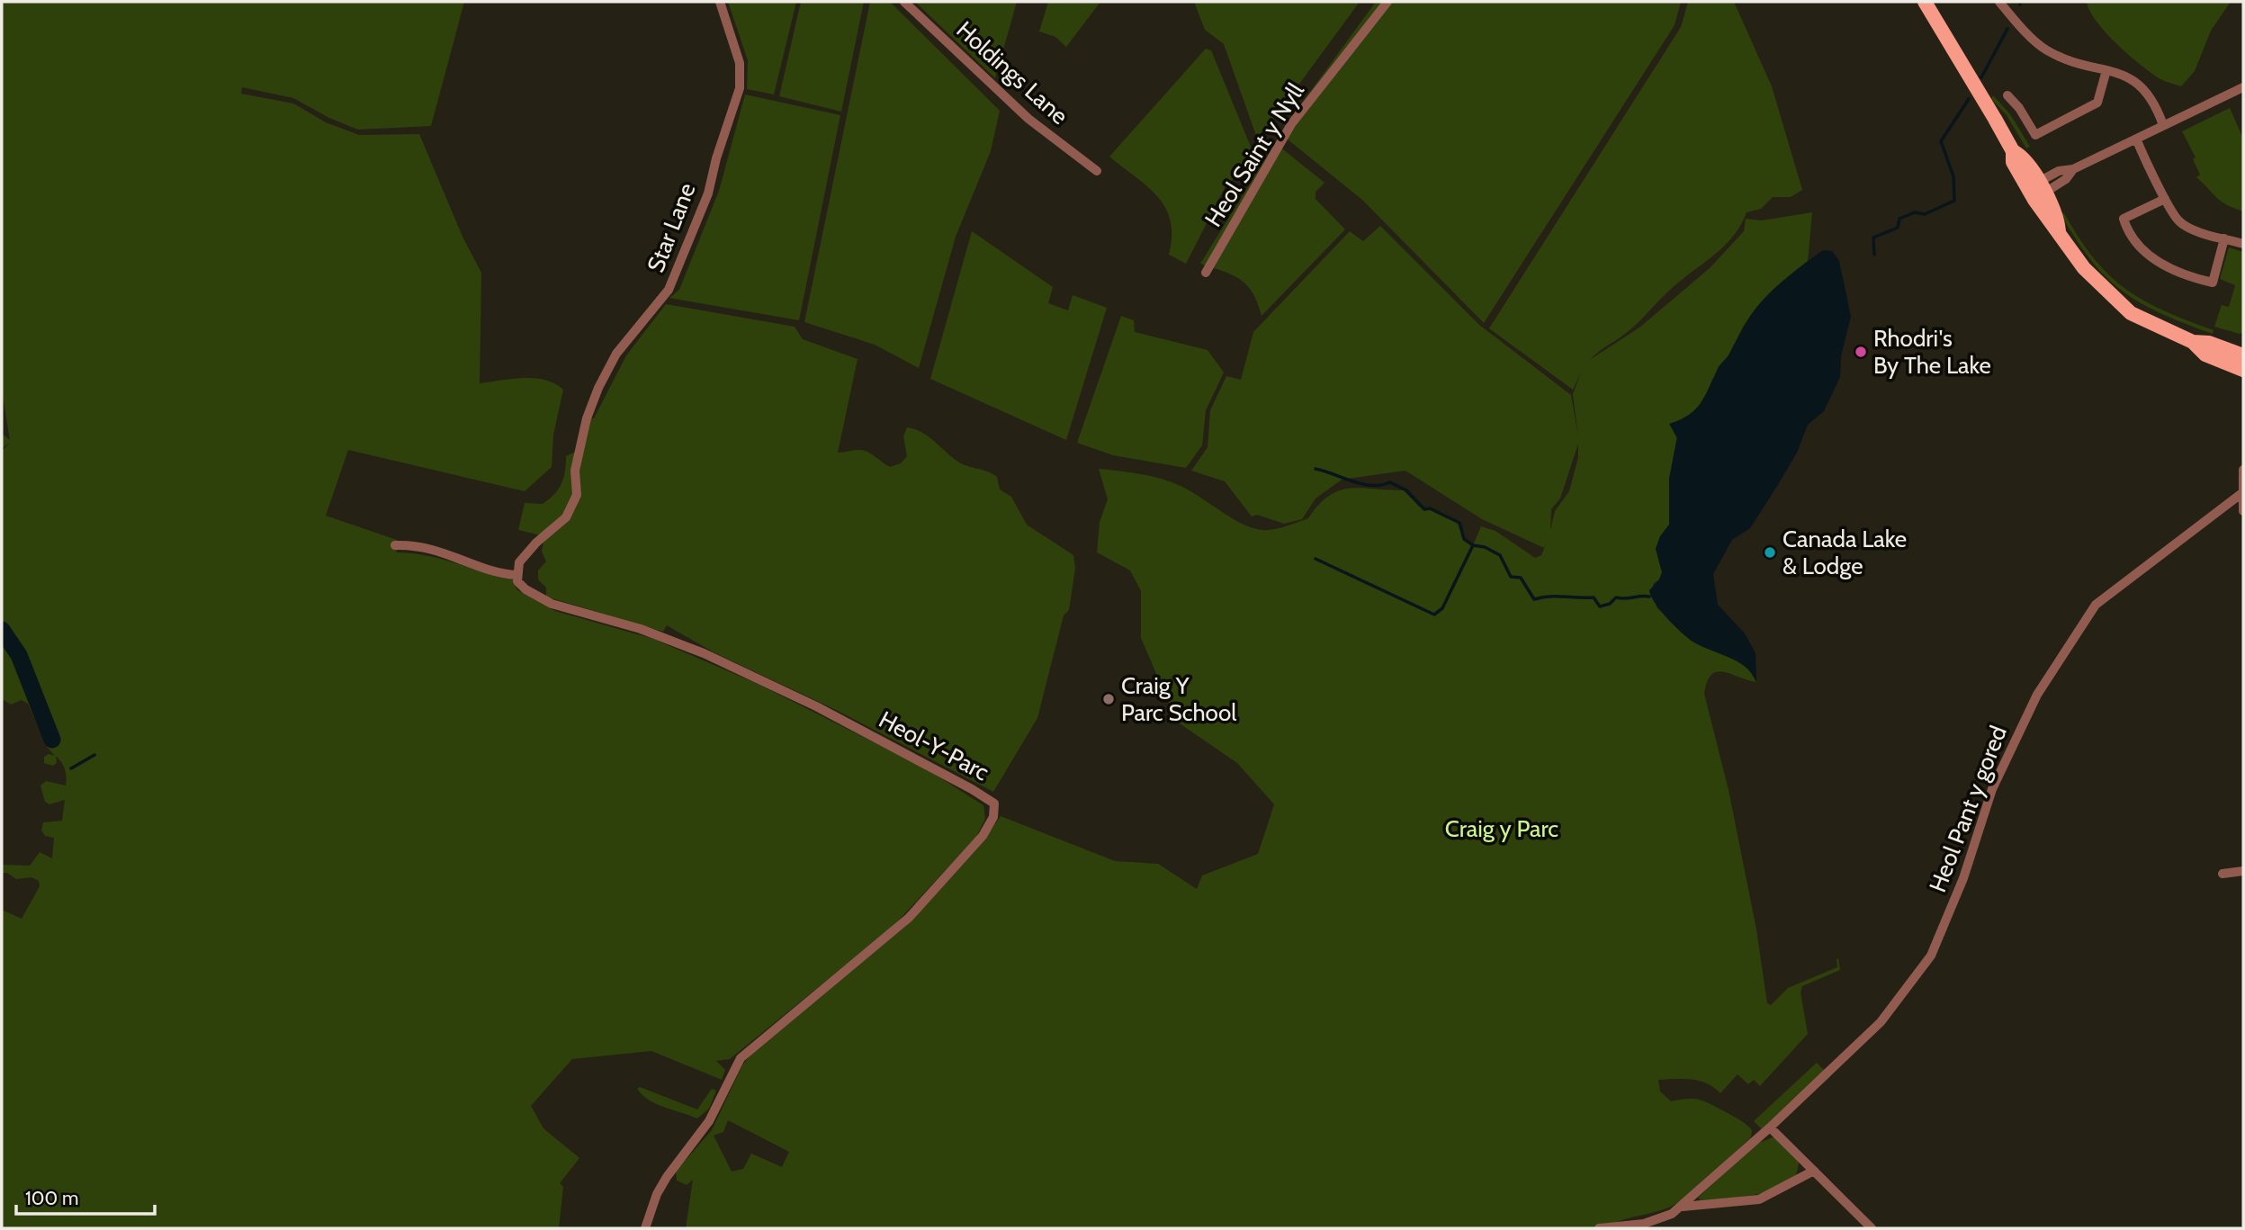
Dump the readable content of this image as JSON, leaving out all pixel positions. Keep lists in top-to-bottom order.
{
  "streets": {
    "street": [
      "Holdings Lane",
      "Heol Saint y Nyll",
      "Star Lane",
      "Heol-Y-Parc",
      "Heol Pant y gored"
    ]
  },
  "crossings": [
    ["Star Lane", "Heol-Y-Parc"]
  ],
  "parks": ["Craig y Parc"],
  "places": ["Rhodri's By The Lake", "Canada Lake & Lodge", "Craig Y Parc School"],
  "scale_bar": "100 m"
}
